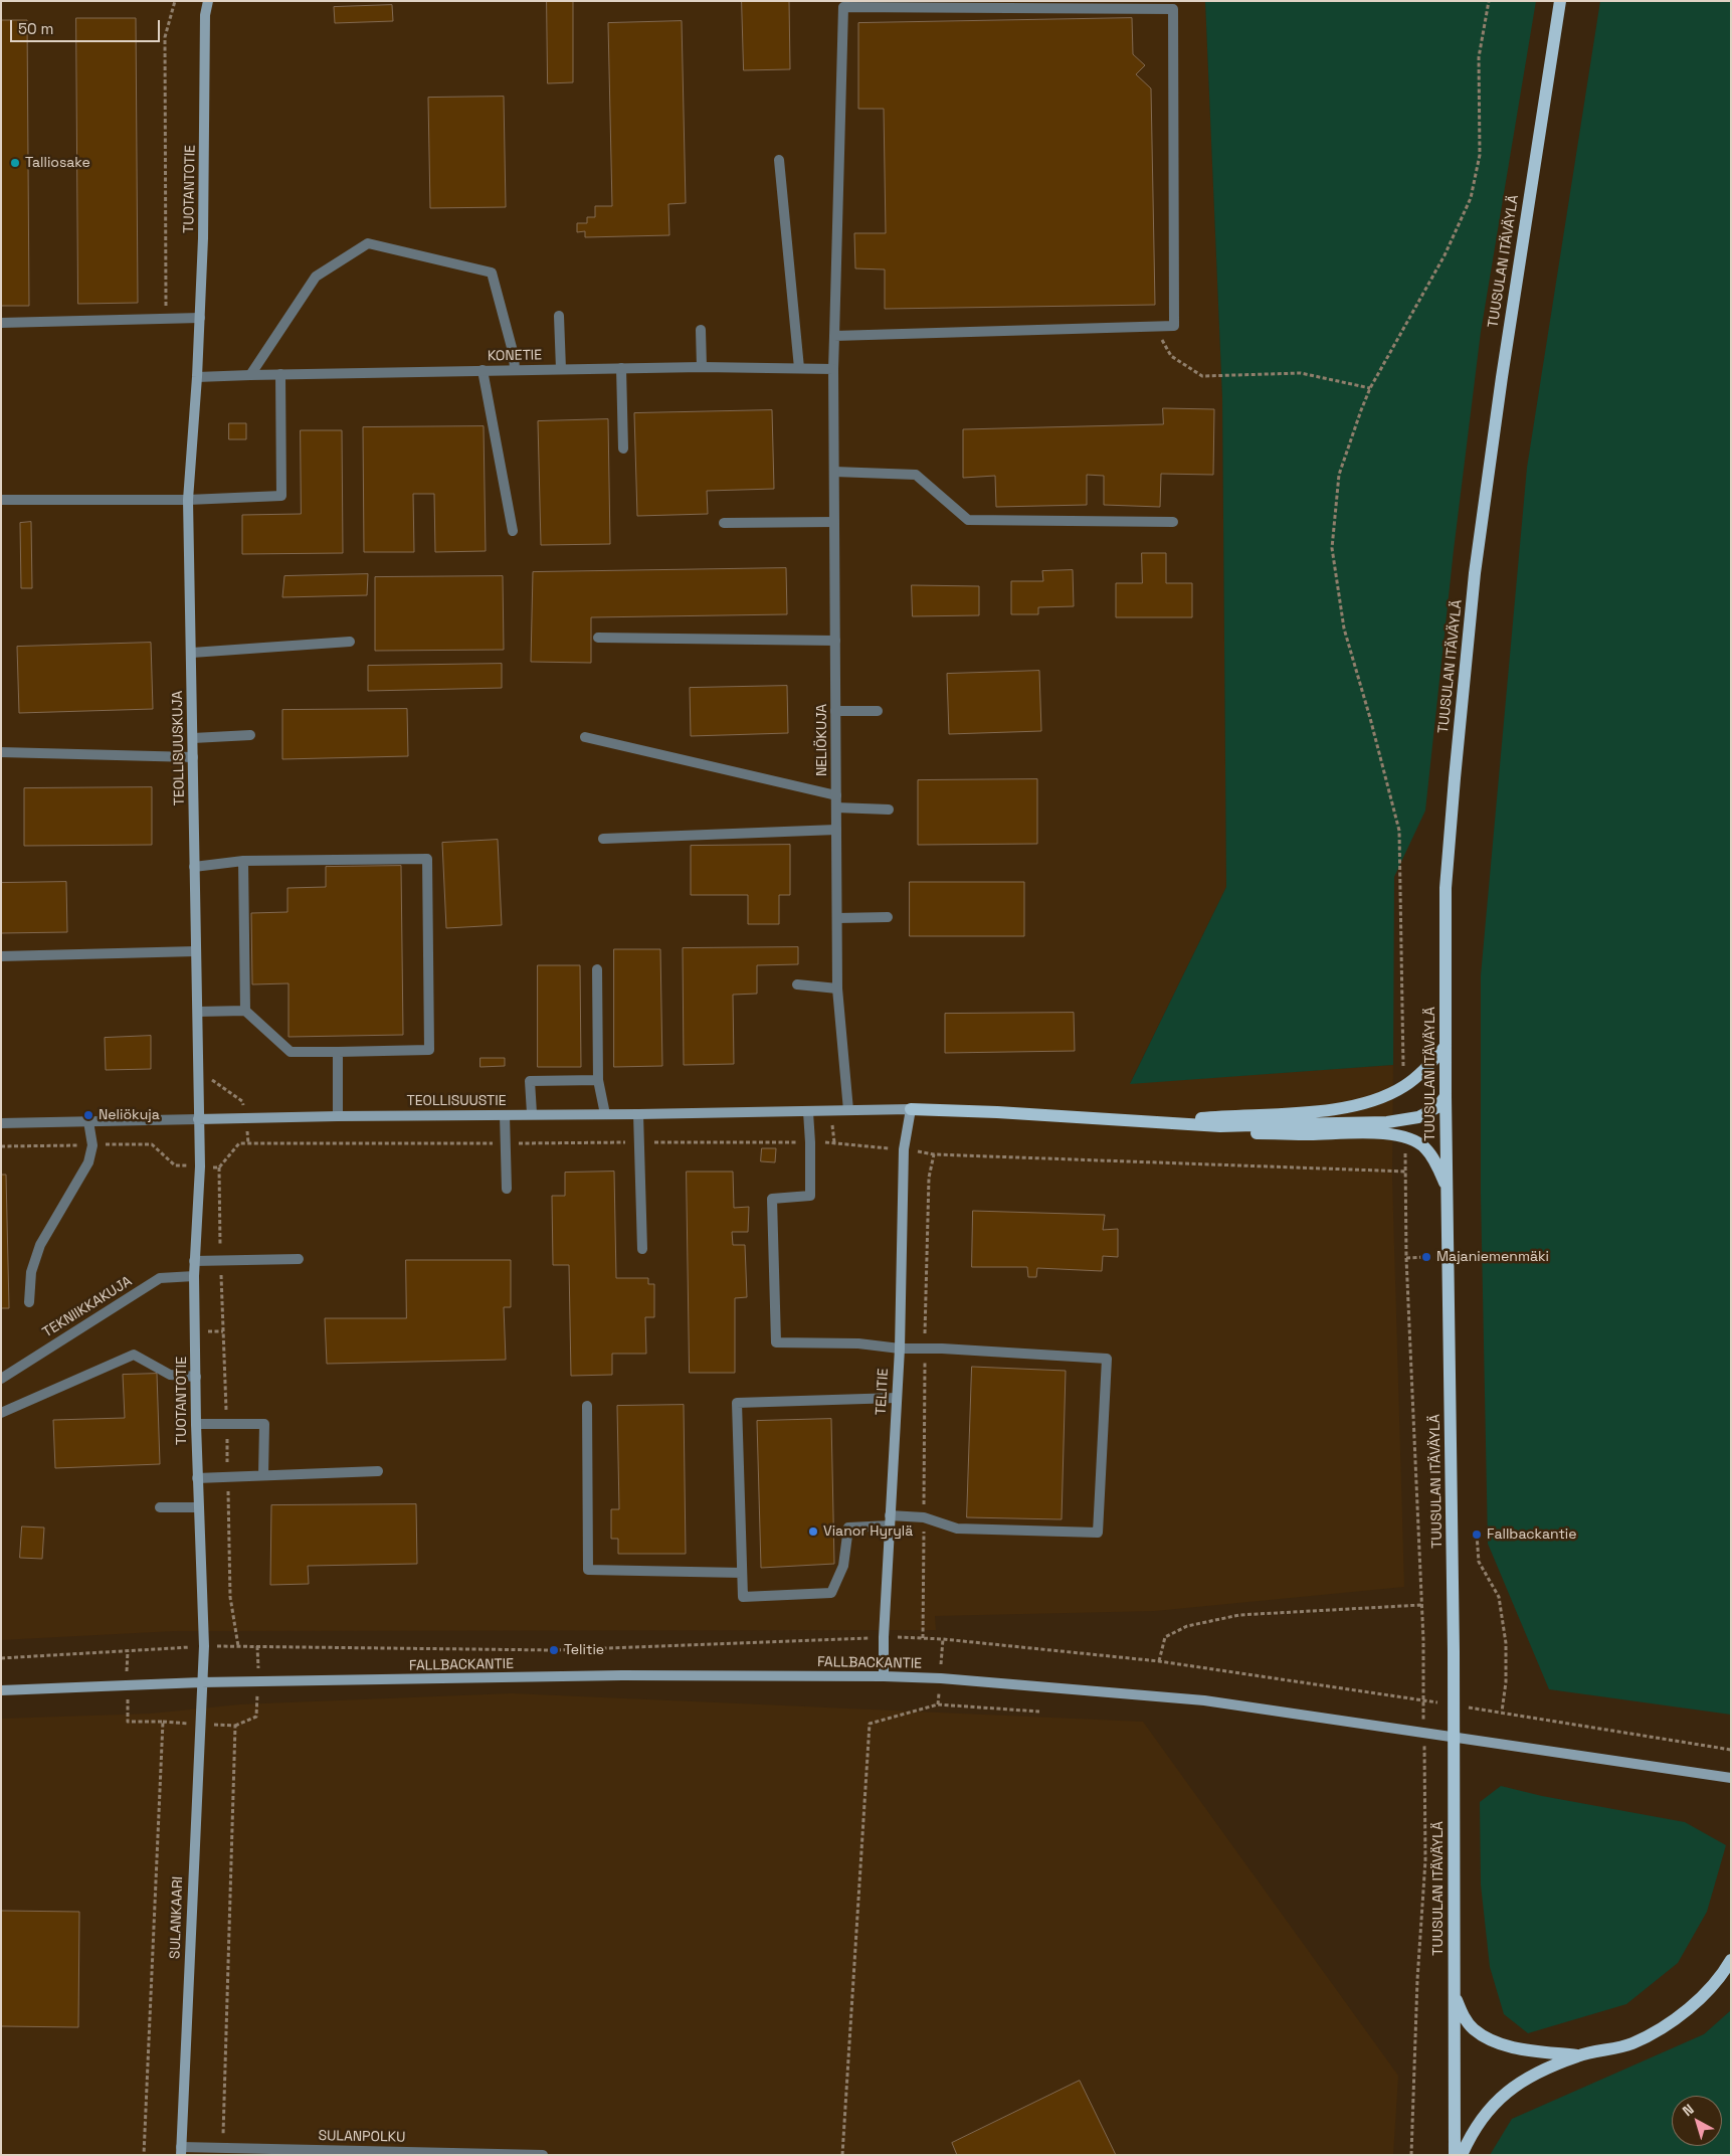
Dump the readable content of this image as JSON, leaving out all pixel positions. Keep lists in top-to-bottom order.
{
  "streets": {
    "main road": ["TUUSULAN ITÄVÄYLÄ"],
    "street": [
      "TUOTANTOTIE",
      "KONETIE",
      "NELIÖKUJA",
      "TEOLLISUUSKUJA",
      "TEOLLISUUSTIE",
      "TEKNIIKKAKUJA",
      "TELITIE",
      "FALLBACKANTIE",
      "SULANKAARI",
      "SULANPOLKU"
    ]
  },
  "crossings": [
    ["TUOTANTOTIE", "KONETIE"],
    ["TUOTANTOTIE", "TEOLLISUUSKUJA"],
    ["TUOTANTOTIE", "TEOLLISUUSTIE"],
    ["TUOTANTOTIE", "TEKNIIKKAKUJA"],
    ["TUOTANTOTIE", "FALLBACKANTIE"],
    ["TUOTANTOTIE", "SULANKAARI"],
    ["KONETIE", "NELIÖKUJA"],
    ["KONETIE", "TEOLLISUUSKUJA"],
    ["NELIÖKUJA", "TEOLLISUUSTIE"],
    ["TEOLLISUUSKUJA", "TEOLLISUUSTIE"],
    ["TEOLLISUUSTIE", "TELITIE"],
    ["TELITIE", "FALLBACKANTIE"],
    ["FALLBACKANTIE", "SULANKAARI"],
    ["SULANKAARI", "SULANPOLKU"]
  ],
  "places": [
    "Talliosake",
    "Neliökuja",
    "Majaniemenmäki",
    "Vianor Hyrylä",
    "Fallbackantie",
    "Telitie"
  ],
  "scale_bar": "50 m",
  "north": "top left"
}
